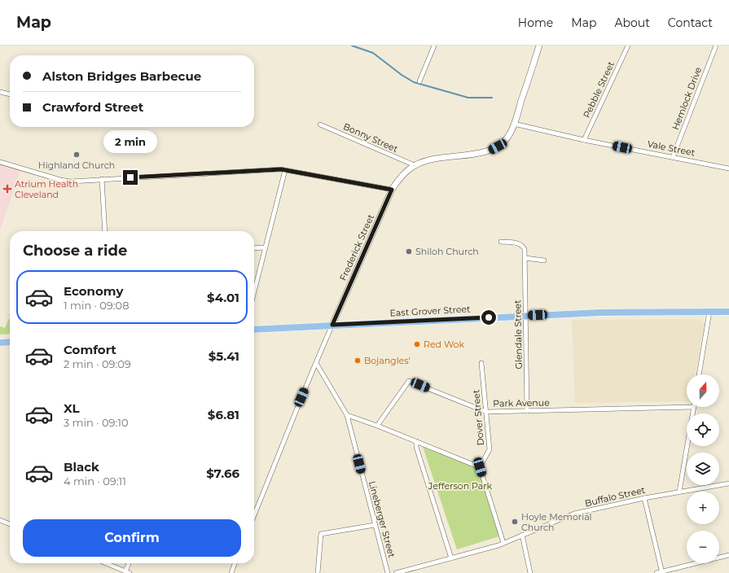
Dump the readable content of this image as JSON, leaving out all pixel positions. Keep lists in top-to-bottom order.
{
  "streets": {
    "main road": ["East Grover Street"],
    "street": [
      "Pebble Street",
      "Hemlock Drive",
      "Bonny Street",
      "Vale Street",
      "Frederick Street",
      "Glendale Street",
      "Park Avenue",
      "Dover Street",
      "Buffalo Street",
      "Lineberger Street"
    ]
  },
  "crossings": [
    ["Pebble Street", "Vale Street"],
    ["Hemlock Drive", "Vale Street"],
    ["Bonny Street", "Frederick Street"],
    ["Vale Street", "Frederick Street"],
    ["Frederick Street", "East Grover Street"],
    ["Frederick Street", "Lineberger Street"],
    ["East Grover Street", "Glendale Street"],
    ["Glendale Street", "Park Avenue"],
    ["Park Avenue", "Dover Street"]
  ],
  "parks": ["Jefferson Park"],
  "places": {
    "other": [
      "Highland Church",
      "Shiloh Church",
      "Red Wok",
      "Bojangles'",
      "Hoyle Memorial Church"
    ],
    "health": ["Atrium Health Cleveland"]
  },
  "north": "top",
  "page": {
    "header": "Map",
    "nav": [
      "Home",
      "Map",
      "About",
      "Contact"
    ],
    "banner": ["Alston Bridges Barbecue", "Crawford Street"],
    "bubble": "2 min",
    "heading": "Choose a ride",
    "list": [
      {
        "name": "Economy",
        "note": "1 min · 09:08",
        "value": "$4.01"
      },
      {
        "name": "Comfort",
        "note": "2 min · 09:09",
        "value": "$5.41"
      },
      {
        "name": "XL",
        "note": "3 min · 09:10",
        "value": "$6.81"
      },
      {
        "name": "Black",
        "note": "4 min · 09:11",
        "value": "$7.66"
      }
    ],
    "map_buttons": ["+", "−"],
    "buttons": "Confirm"
  }
}
